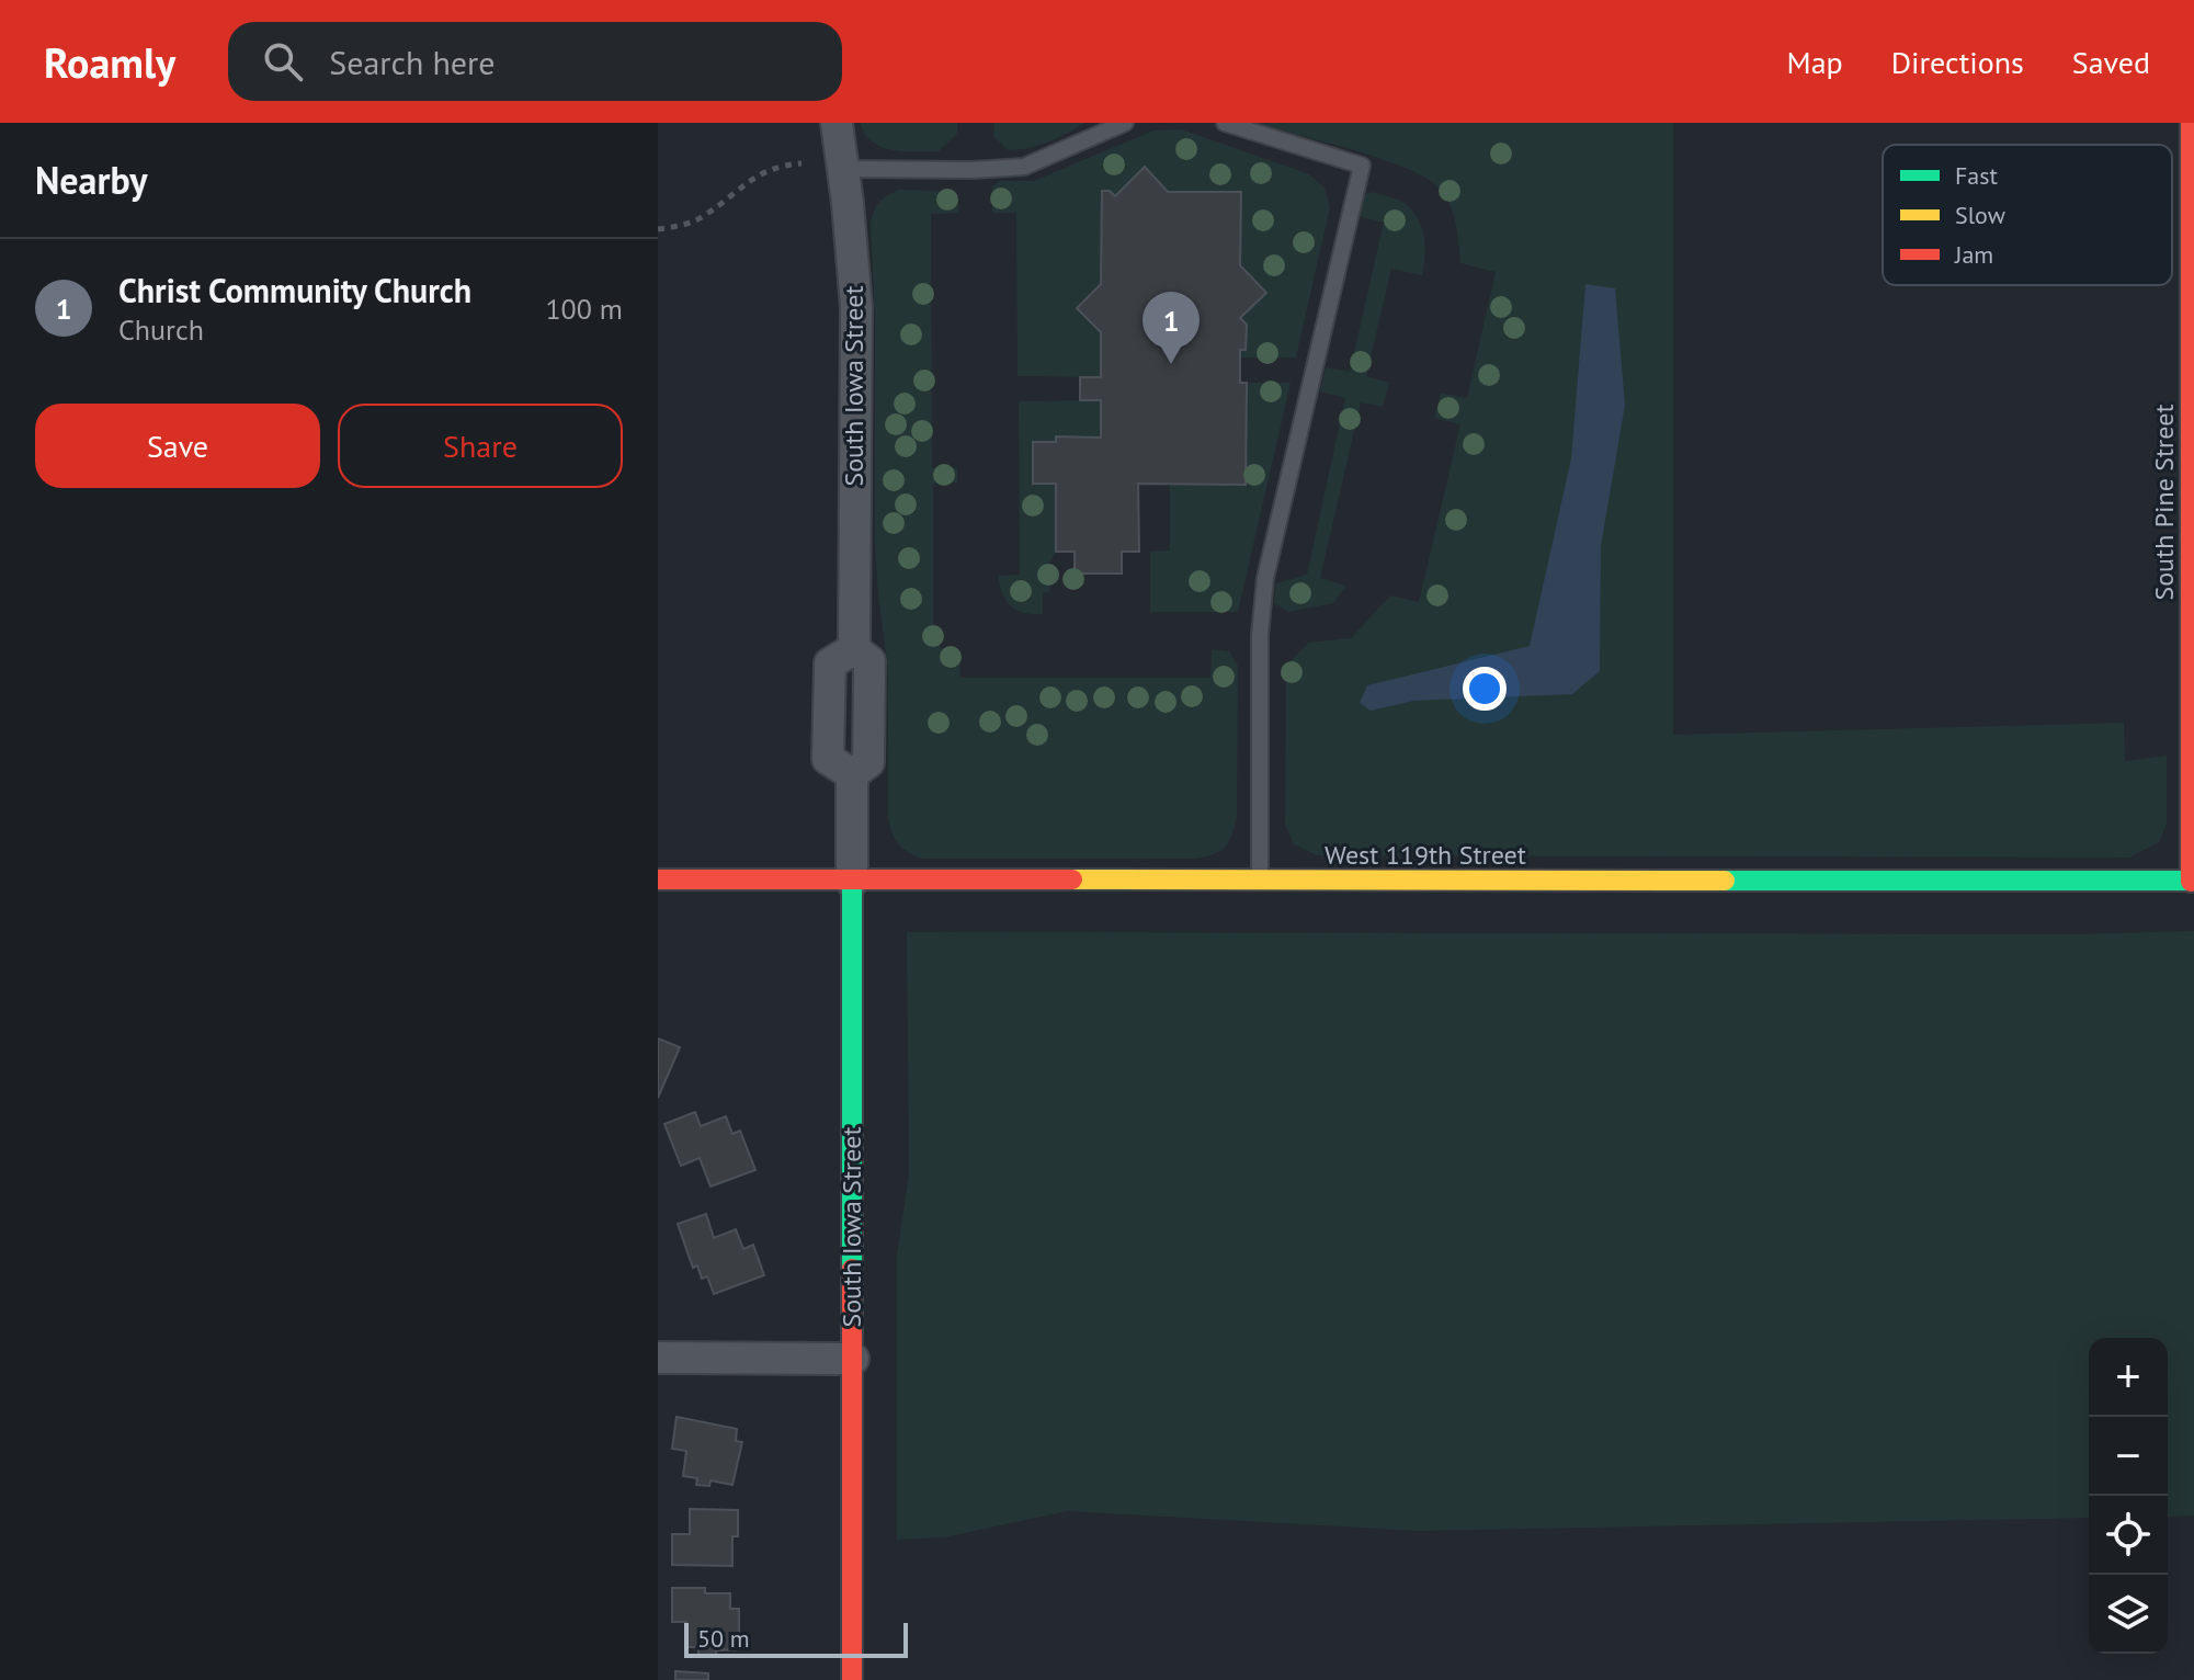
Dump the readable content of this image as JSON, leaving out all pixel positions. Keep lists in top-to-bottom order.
{
  "streets": {
    "street": ["South Iowa Street", "South Pine Street", "West 119th Street"]
  },
  "crossings": [
    ["South Iowa Street", "West 119th Street"],
    ["South Pine Street", "West 119th Street"]
  ],
  "legend": ["Fast", "Slow", "Jam"],
  "scale_bar": "50 m",
  "page": {
    "header": "Roamly",
    "search": "Search here",
    "nav": ["Map", "Directions", "Saved"],
    "heading": "Nearby",
    "list": [
      {
        "mark": "1",
        "name": "Christ Community Church",
        "note": "Church",
        "value": "100 m"
      }
    ],
    "pins": "1",
    "buttons": ["Save", "Share"],
    "map_buttons": ["+", "−"],
    "scale": "50 m"
  }
}
